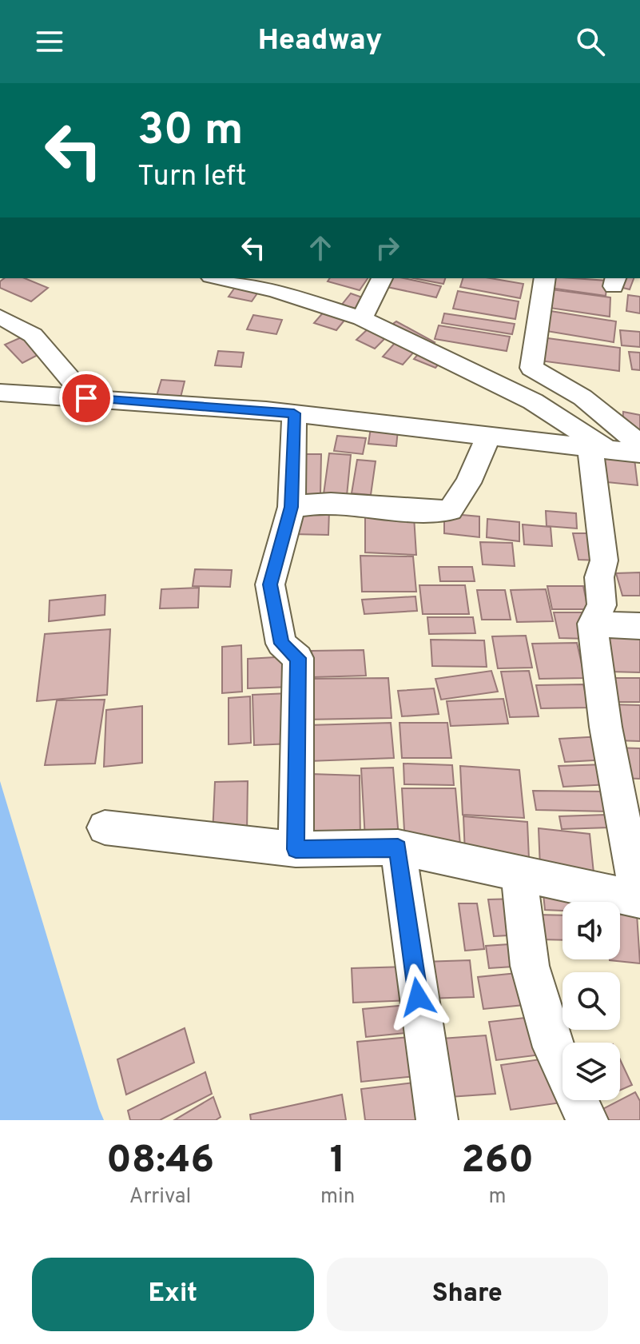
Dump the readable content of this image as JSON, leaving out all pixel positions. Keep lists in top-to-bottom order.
{
  "page": {
    "header": "Headway",
    "turn": ["30 m", "Turn left"],
    "eta": [
      "08:46",
      "Arrival",
      "1",
      "min",
      "260",
      "m"
    ],
    "buttons": ["Exit", "Share"]
  }
}
